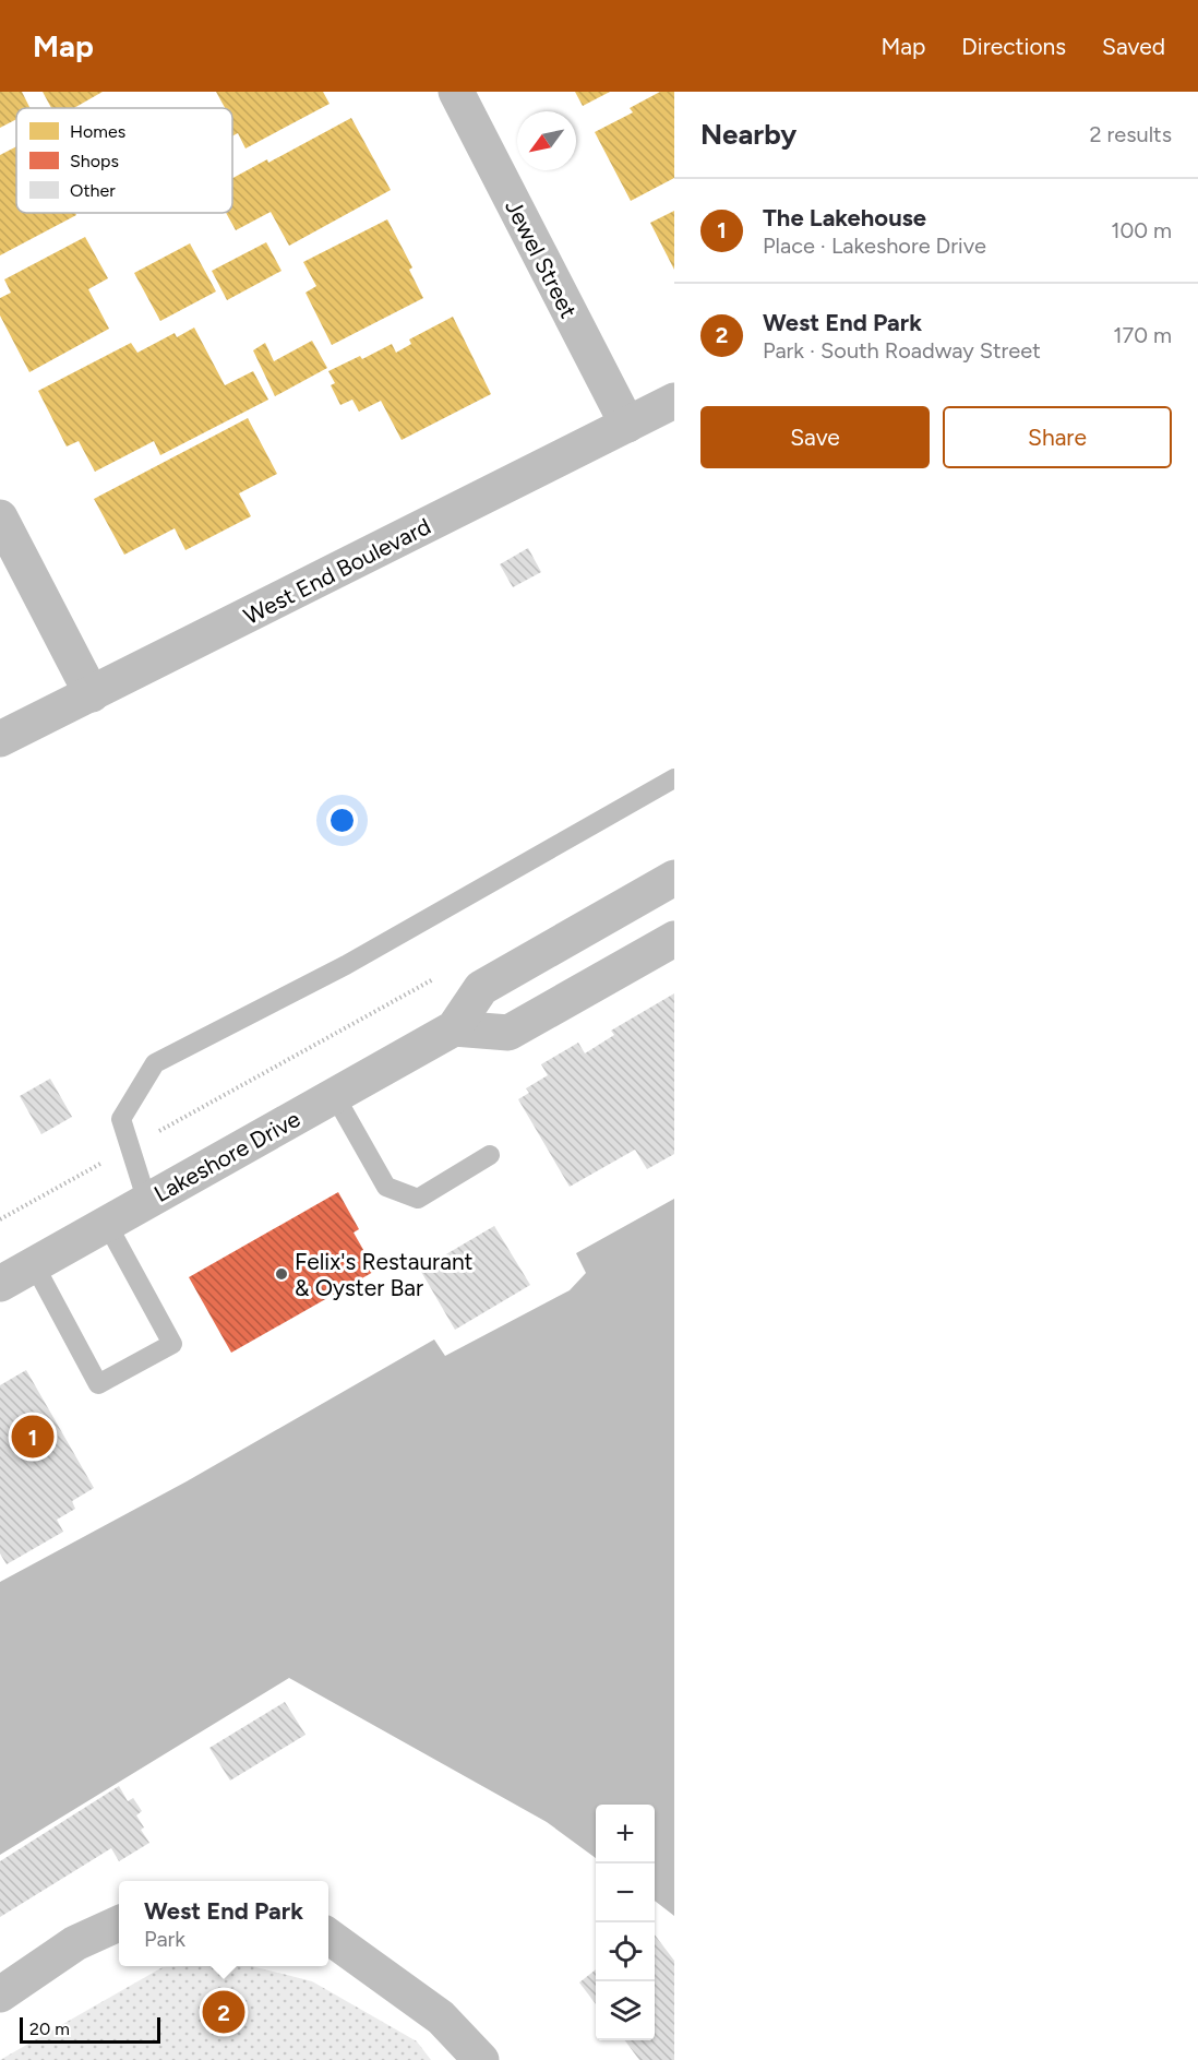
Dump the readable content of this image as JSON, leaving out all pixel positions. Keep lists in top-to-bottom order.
{
  "streets": {
    "street": ["Jewel Street", "West End Boulevard", "Lakeshore Drive"]
  },
  "crossings": [
    ["Jewel Street", "West End Boulevard"]
  ],
  "places": ["Felix's Restaurant & Oyster Bar"],
  "legend": ["Homes", "Shops", "Other"],
  "scale_bar": "20 m",
  "north": "bottom left",
  "page": {
    "header": "Map",
    "nav": ["Map", "Directions", "Saved"],
    "heading": ["Nearby", "2 results"],
    "list": [
      {
        "mark": "1",
        "name": "The Lakehouse",
        "note": "Place · Lakeshore Drive",
        "value": "100 m"
      },
      {
        "mark": "2",
        "name": "West End Park",
        "note": "Park · South Roadway Street",
        "value": "170 m"
      }
    ],
    "buttons": ["Save", "Share"],
    "pins": ["1", "2"],
    "map_buttons": ["+", "−"],
    "popup": ["West End Park", "Park"],
    "scale": "20 m"
  }
}
